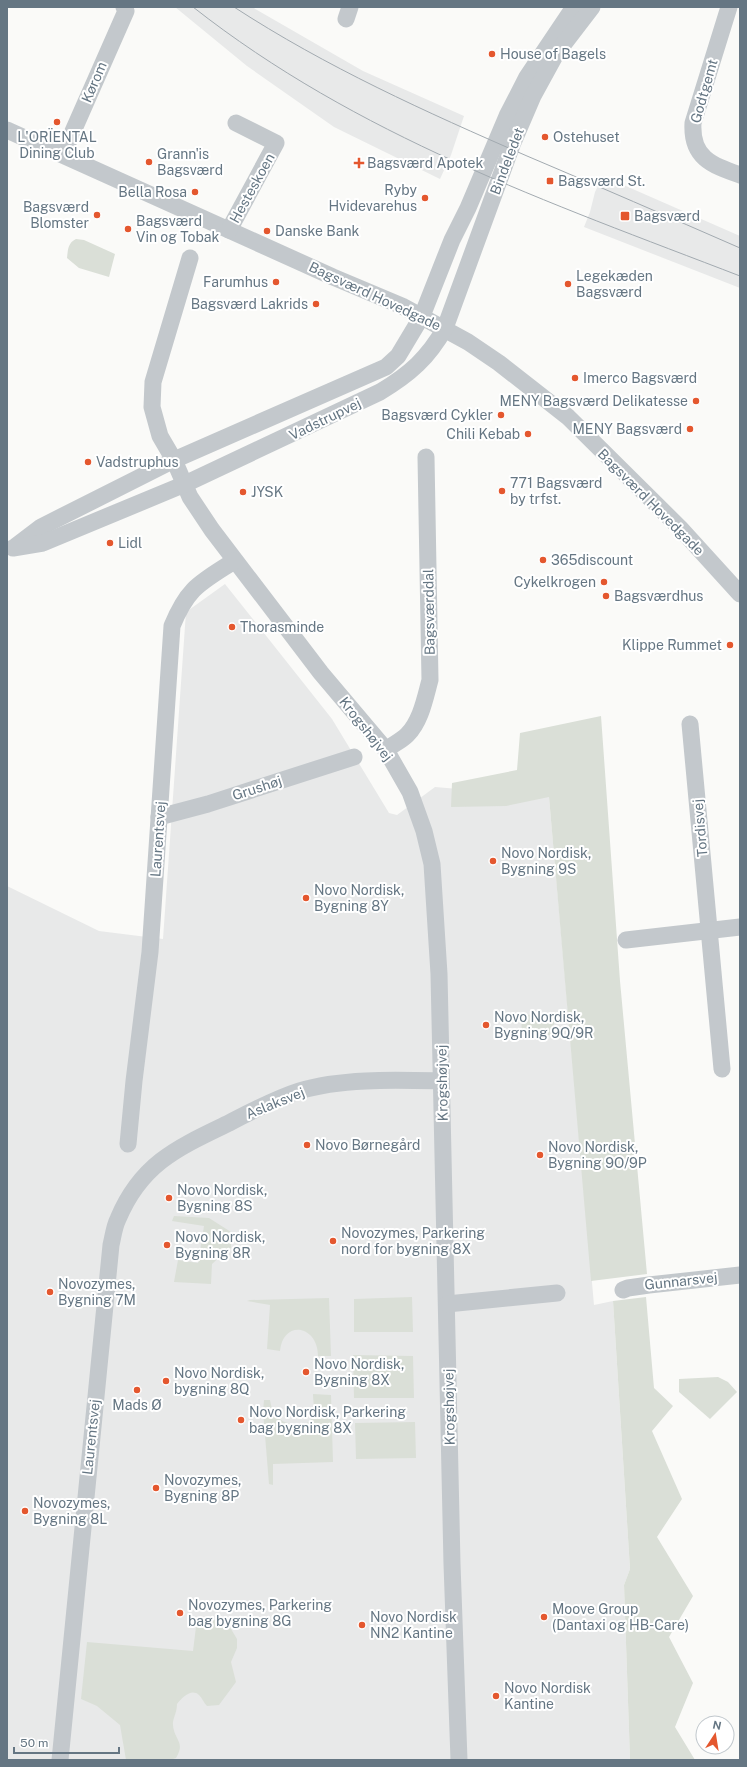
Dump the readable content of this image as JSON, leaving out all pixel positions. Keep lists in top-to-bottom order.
{
  "streets": {
    "street": [
      "Kørom",
      "Godtgemt",
      "Bindeledet",
      "Hesteskoen",
      "Bagsværd Hovedgade",
      "Vadstrupvej",
      "Bagsværddal",
      "Krogshøjvej",
      "Grushøj",
      "Tordisvej",
      "Laurentsvej",
      "Aslaksvej",
      "Gunnarsvej"
    ]
  },
  "crossings": [
    ["Kørom", "Bagsværd Hovedgade"],
    ["Bindeledet", "Bagsværd Hovedgade"],
    ["Bindeledet", "Vadstrupvej"],
    ["Hesteskoen", "Bagsværd Hovedgade"],
    ["Bagsværd Hovedgade", "Vadstrupvej"],
    ["Vadstrupvej", "Krogshøjvej"],
    ["Bagsværddal", "Krogshøjvej"],
    ["Krogshøjvej", "Laurentsvej"],
    ["Krogshøjvej", "Aslaksvej"],
    ["Grushøj", "Laurentsvej"],
    ["Laurentsvej", "Aslaksvej"]
  ],
  "places": {
    "other": [
      "House of Bagels",
      "L'ORÏENTAL Dining Club",
      "Ostehuset",
      "Grann'is Bagsværd",
      "Bella Rosa",
      "Ryby Hvidevarehus",
      "Bagsværd Blomster",
      "Bagsværd Vin og Tobak",
      "Danske Bank",
      "Farumhus",
      "Legekæden Bagsværd",
      "Bagsværd Lakrids",
      "Imerco Bagsværd",
      "MENY Bagsværd Delikatesse",
      "Bagsværd Cykler",
      "MENY Bagsværd",
      "Chili Kebab",
      "Vadstruphus",
      "771 Bagsværd by trfst.",
      "JYSK",
      "Lidl",
      "365discount",
      "Cykelkrogen",
      "Bagsværdhus",
      "Thorasminde",
      "Klippe Rummet",
      "Novo Nordisk, Bygning 9S",
      "Novo Nordisk, Bygning 8Y",
      "Novo Nordisk, Bygning 9Q/9R",
      "Novo Børnegård",
      "Novo Nordisk, Bygning 9O/9P",
      "Novo Nordisk, Bygning 8S",
      "Novozymes, Parkering nord for bygning 8X",
      "Novo Nordisk, Bygning 8R",
      "Novozymes, Bygning 7M",
      "Novo Nordisk, Bygning 8X",
      "Novo Nordisk, bygning 8Q",
      "Mads Ø",
      "Novo Nordisk, Parkering bag bygning 8X",
      "Novozymes, Bygning 8P",
      "Novozymes, Bygning 8L",
      "Novozymes, Parkering bag bygning 8G",
      "Moove Group (Dantaxi og HB-Care)",
      "Novo Nordisk NN2 Kantine",
      "Novo Nordisk Kantine"
    ],
    "health": ["Bagsværd Apotek"],
    "transit": ["Bagsværd St.", "Bagsværd"]
  },
  "scale_bar": "50 m",
  "north": "top"
}
